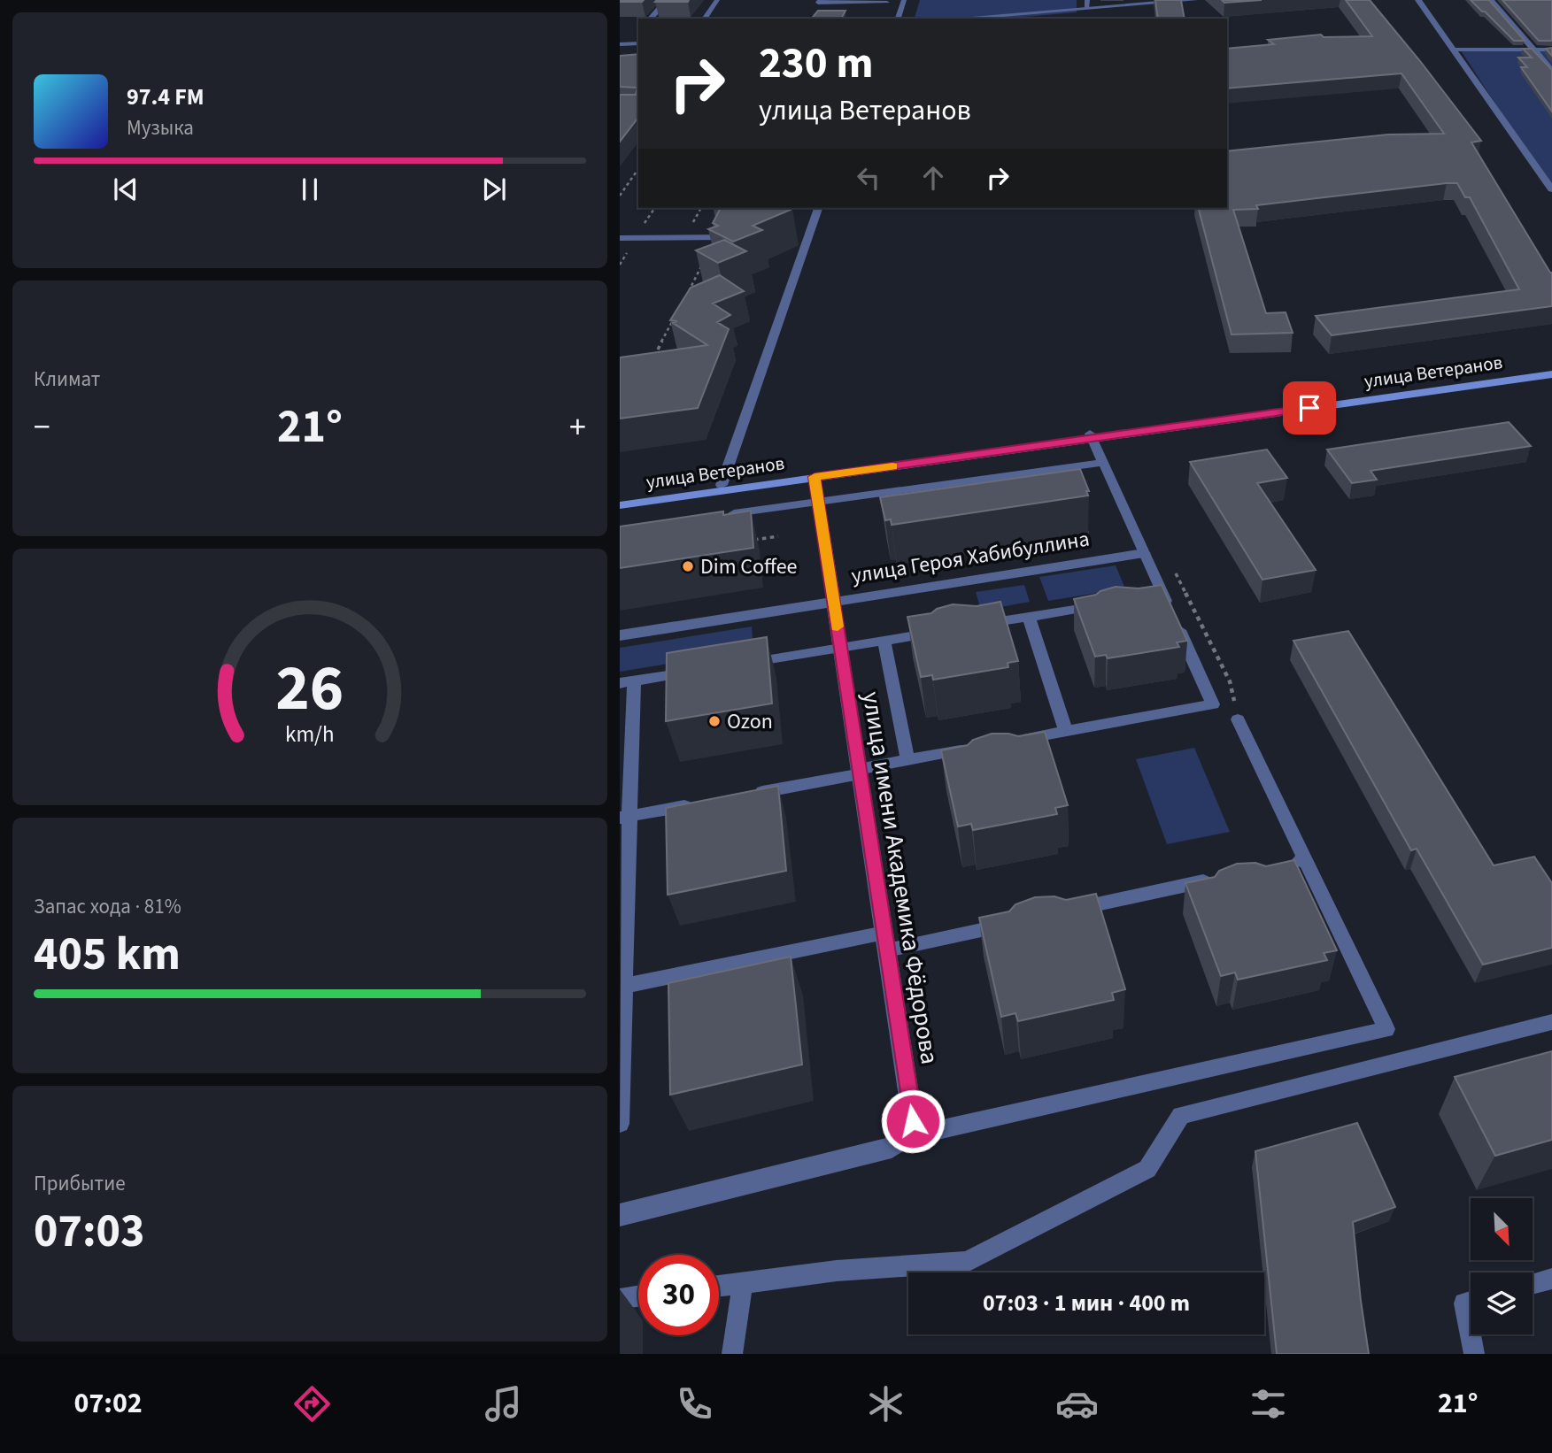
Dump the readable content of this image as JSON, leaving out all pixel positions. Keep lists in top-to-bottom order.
{
  "streets": {
    "street": ["улица Ветеранов", "улица Героя Хабибуллина", "улица имени Академика Фёдорова"]
  },
  "crossings": [
    ["улица Ветеранов", "улица имени Академика Фёдорова"],
    ["улица Героя Хабибуллина", "улица имени Академика Фёдорова"]
  ],
  "places": ["Dim Coffee", "Ozon"],
  "north": "bottom right",
  "page": {
    "turn": ["230 m", "улица Ветеранов"],
    "song": ["97.4 FM", "Музыка"],
    "tile": [
      "Климат",
      ["Запас хода · 81%", "405 km"],
      ["Прибытие", "07:03"]
    ],
    "heat": ["−", "21°", "+"],
    "limit": "30",
    "trip": "07:03 · 1 мин · 400 m",
    "tabs": ["07:02", "21°"],
    "gauge": ["26", "km/h"]
  }
}
